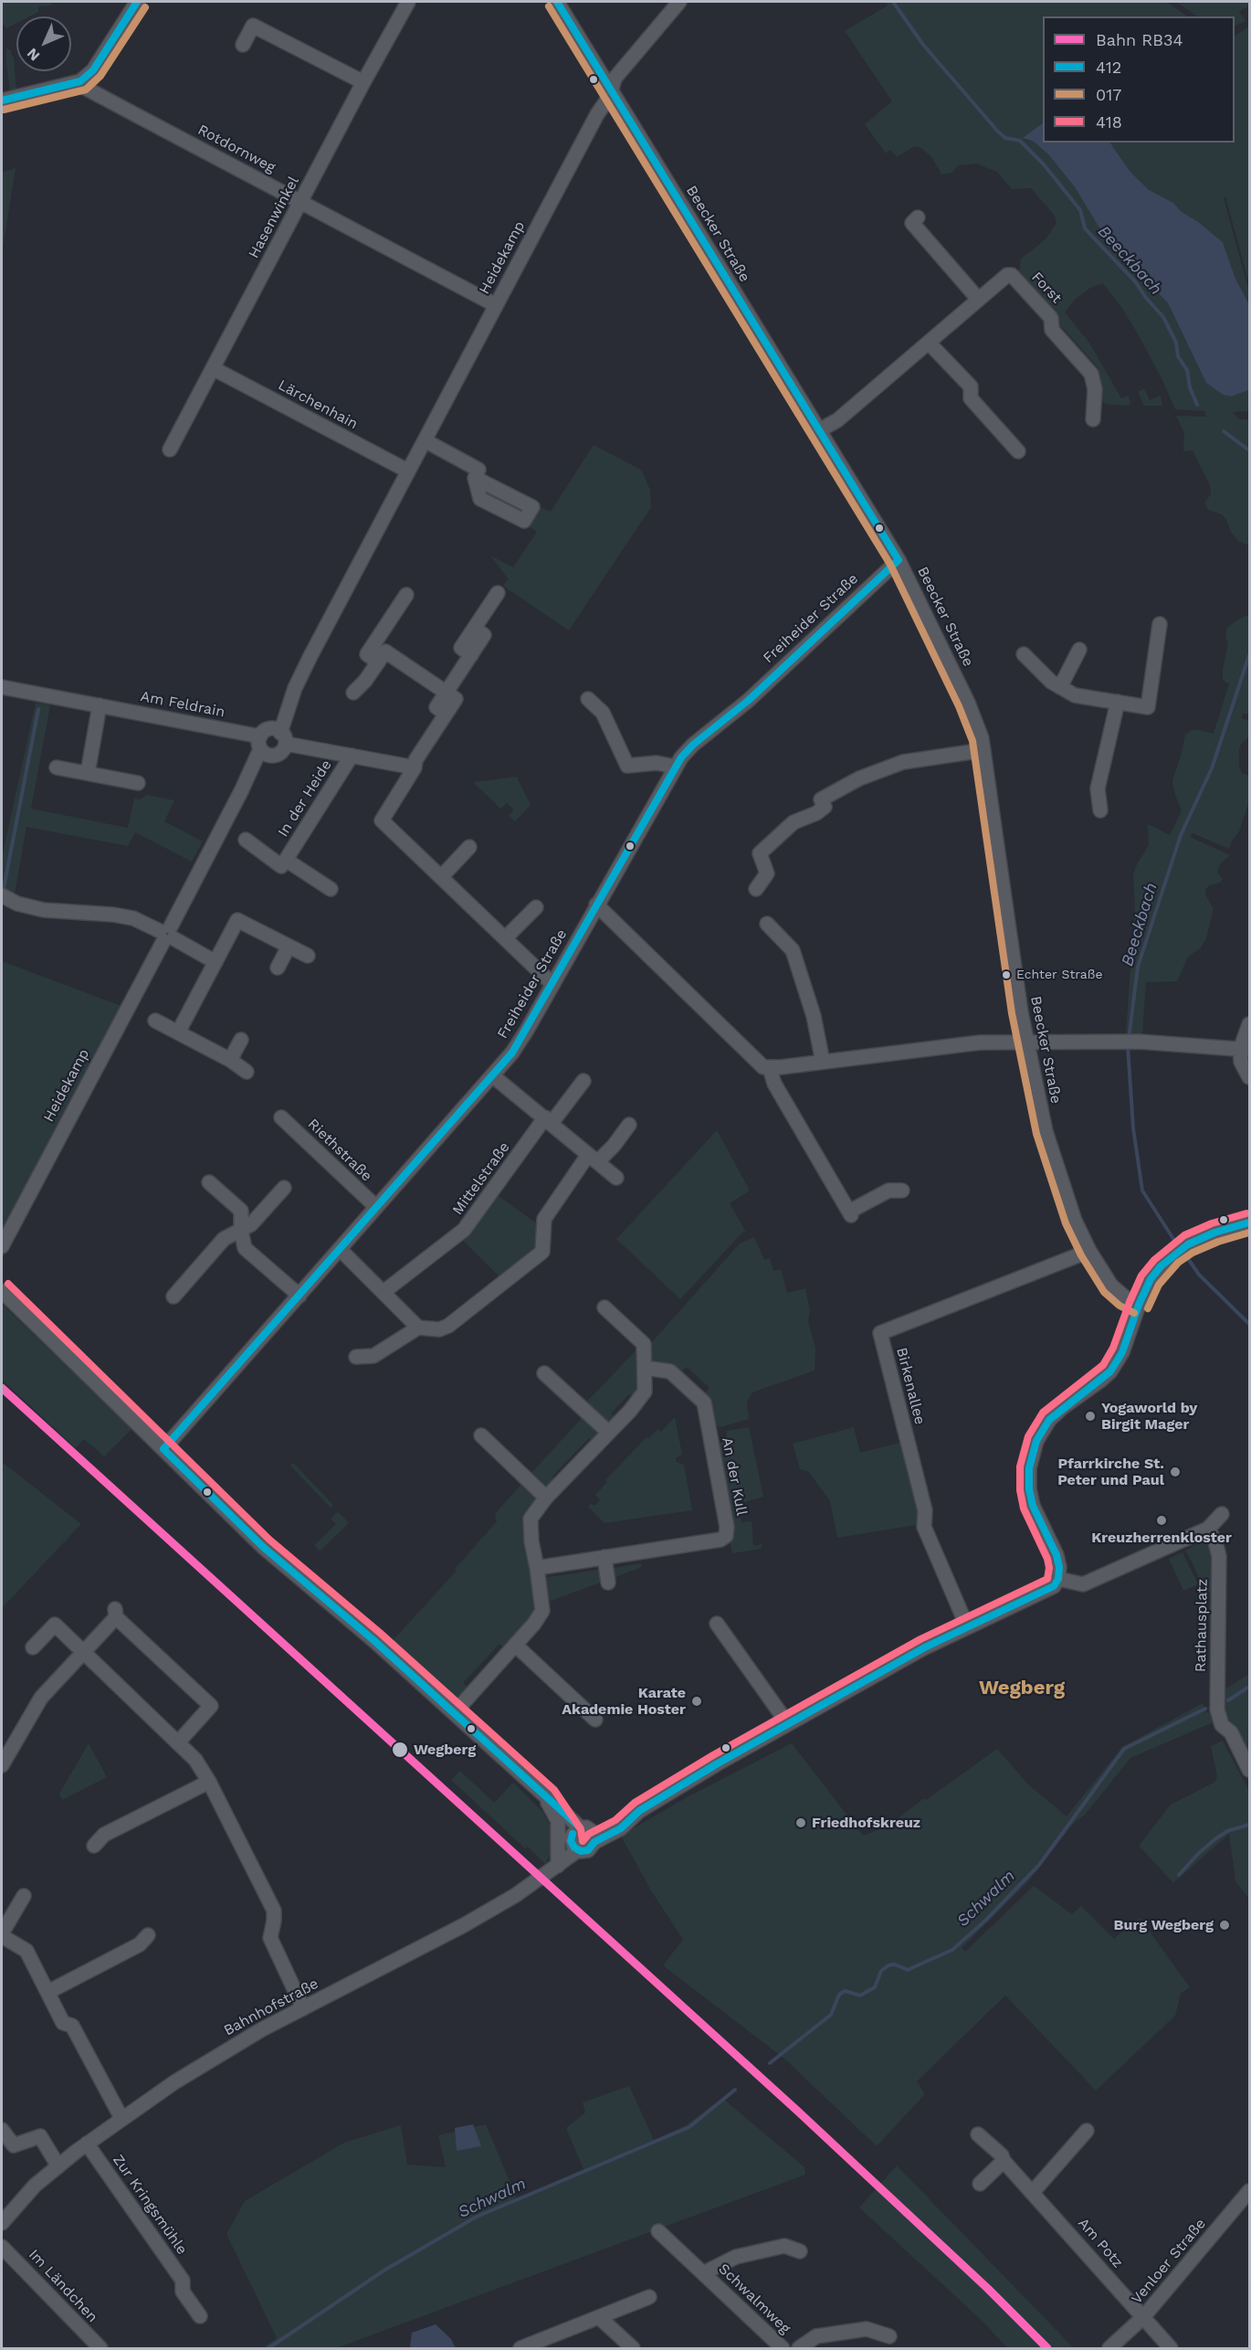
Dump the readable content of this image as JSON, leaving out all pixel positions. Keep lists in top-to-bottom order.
{
  "streets": {
    "street": [
      "Rotdornweg",
      "Hasenwinkel",
      "Beecker Straße",
      "Heidekamp",
      "Forst",
      "Lärchenhain",
      "Freiheider Straße",
      "Am Feldrain",
      "In der Heide",
      "Riethstraße",
      "Mittelstraße",
      "Birkenallee",
      "An der Kull",
      "Rathausplatz",
      "Bahnhofstraße",
      "Zur Kringsmühle",
      "Am Potz",
      "Venloer Straße",
      "Im Ländchen",
      "Schwalmweg"
    ]
  },
  "crossings": [
    ["Rotdornweg", "Hasenwinkel"],
    ["Rotdornweg", "Heidekamp"],
    ["Hasenwinkel", "Lärchenhain"],
    ["Beecker Straße", "Heidekamp"],
    ["Beecker Straße", "Forst"],
    ["Beecker Straße", "Freiheider Straße"],
    ["Beecker Straße", "Birkenallee"],
    ["Heidekamp", "Lärchenhain"],
    ["Heidekamp", "Am Feldrain"],
    ["Heidekamp", "In der Heide"],
    ["Freiheider Straße", "Riethstraße"],
    ["Am Feldrain", "In der Heide"],
    ["Birkenallee", "Bahnhofstraße"],
    ["Bahnhofstraße", "Zur Kringsmühle"],
    ["Am Potz", "Venloer Straße"]
  ],
  "districts": ["Wegberg"],
  "water": ["Beeckbach", "Schwalm"],
  "places": [
    "Echter Straße",
    "Yogaworld by Birgit Mager",
    "Pfarrkirche St. Peter und Paul",
    "Kreuzherrenkloster",
    "Karate Akademie Hoster",
    "Wegberg",
    "Friedhofskreuz",
    "Burg Wegberg"
  ],
  "lines": [
    "transit line 412",
    "transit line 017",
    "transit line 418",
    "rail line RB34"
  ],
  "legend": [
    "Bahn RB34",
    "412",
    "017",
    "418"
  ],
  "north": "bottom left"
}
